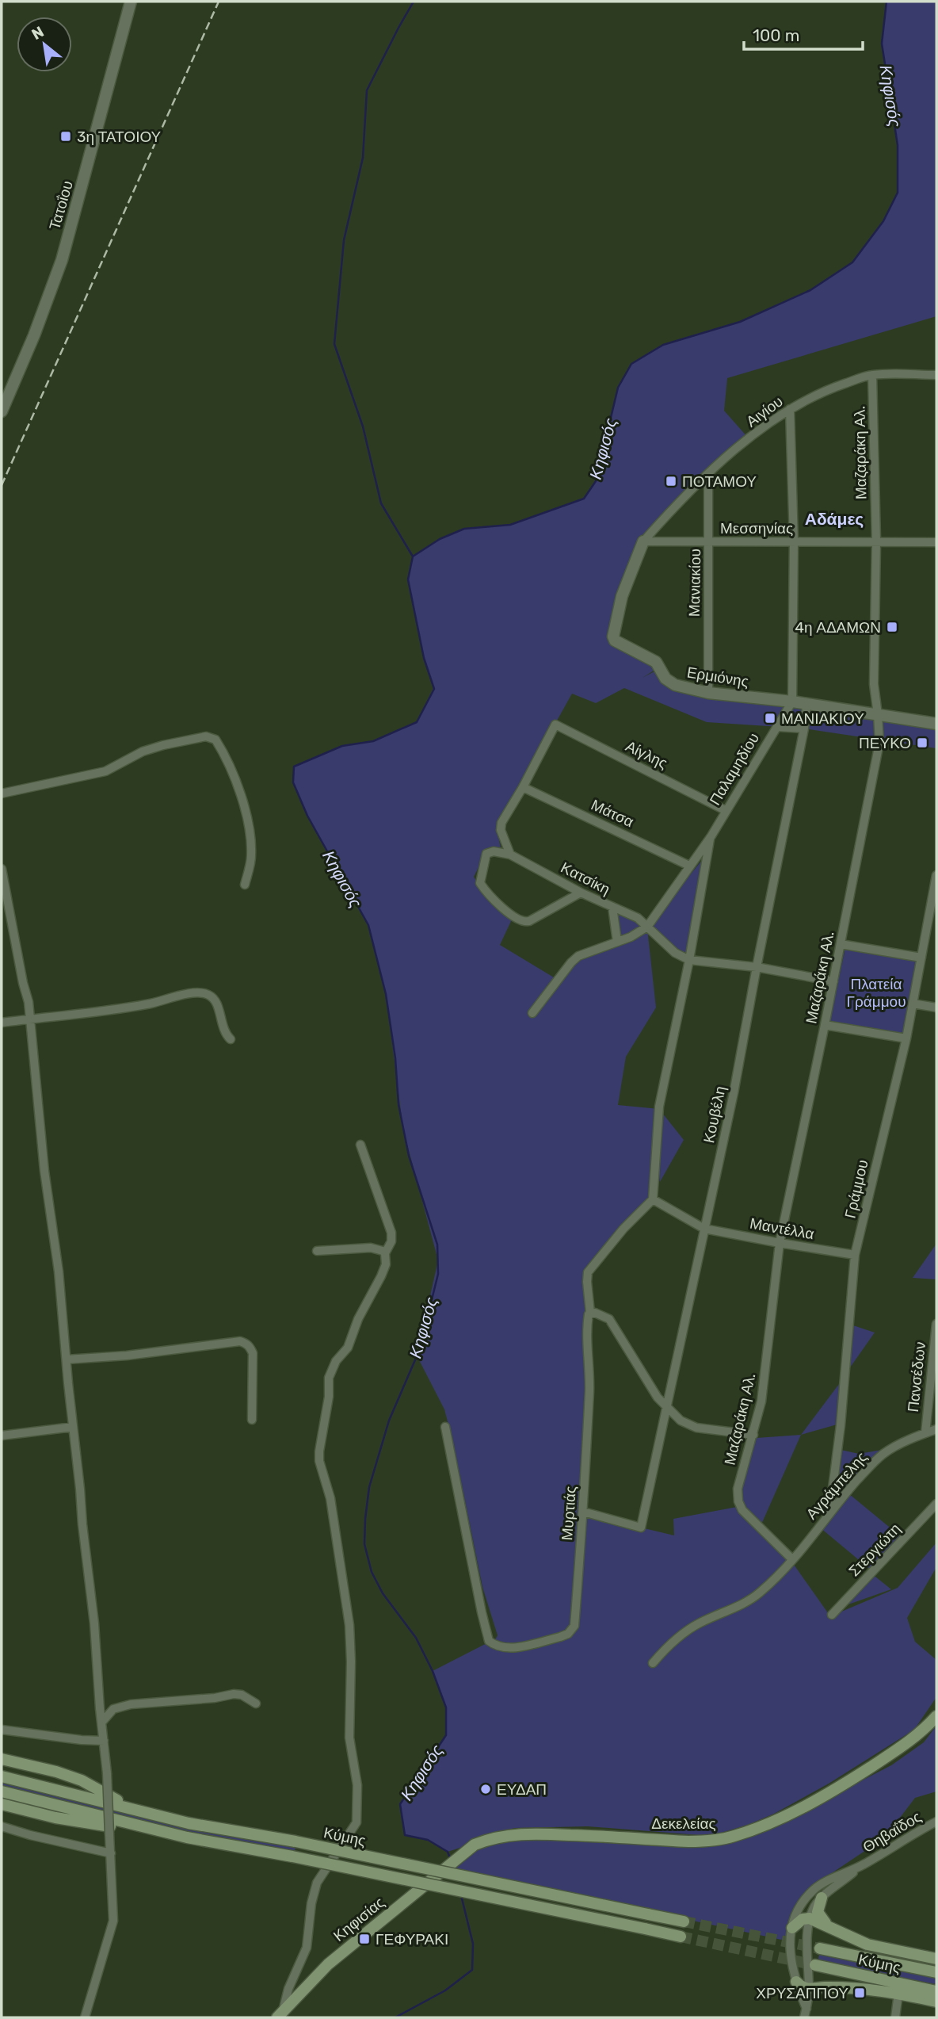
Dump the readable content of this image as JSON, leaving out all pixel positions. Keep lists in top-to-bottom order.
{
  "streets": {
    "main road": ["Δεκελείας", "Κύμης", "Κηφισίας"],
    "street": [
      "Τατοΐου",
      "Αιγίου",
      "Μαζαράκη Αλ.",
      "Μεσσηνίας",
      "Μανιακίου",
      "Ερμιόνης",
      "Αίγλης",
      "Παλαμηδίου",
      "Μάτσα",
      "Κατσίκη",
      "Κουβέλη",
      "Γράμμου",
      "Μαντέλλα",
      "Πανσέδων",
      "Αγράμπελης",
      "Μυρτιάς",
      "Στεργιώτη",
      "Θηβαΐδος"
    ]
  },
  "crossings": [
    ["Αιγίου", "Μαζαράκη Αλ."],
    ["Αιγίου", "Μεσσηνίας"],
    ["Αιγίου", "Μανιακίου"],
    ["Αιγίου", "Ερμιόνης"],
    ["Μαζαράκη Αλ.", "Μεσσηνίας"],
    ["Μαζαράκη Αλ.", "Ερμιόνης"],
    ["Μαζαράκη Αλ.", "Μαντέλλα"],
    ["Μαζαράκη Αλ.", "Αγράμπελης"],
    ["Μεσσηνίας", "Μανιακίου"],
    ["Μεσσηνίας", "Ερμιόνης"],
    ["Μανιακίου", "Ερμιόνης"],
    ["Ερμιόνης", "Παλαμηδίου"],
    ["Ερμιόνης", "Κουβέλη"],
    ["Αίγλης", "Παλαμηδίου"],
    ["Αίγλης", "Μάτσα"],
    ["Παλαμηδίου", "Μάτσα"],
    ["Παλαμηδίου", "Κατσίκη"],
    ["Κουβέλη", "Μαντέλλα"],
    ["Κουβέλη", "Μυρτιάς"],
    ["Γράμμου", "Μαντέλλα"],
    ["Γράμμου", "Αγράμπελης"],
    ["Μαντέλλα", "Μυρτιάς"],
    ["Πανσέδων", "Αγράμπελης"],
    ["Δεκελείας", "Κηφισίας"]
  ],
  "districts": ["Αδάμες"],
  "water": ["Κηφισός"],
  "parks": ["Πλατεία Γράμμου"],
  "places": {
    "transit": [
      "3η ΤΑΤΟΙΟΥ",
      "ΠΟΤΑΜΟΥ",
      "4η ΑΔΑΜΩΝ",
      "ΜΑΝΙΑΚΙΟΥ",
      "ΠΕΥΚΟ",
      "ΓΕΦΥΡΑΚΙ",
      "ΧΡΥΣΑΠΠΟΥ"
    ],
    "other": ["ΕΥΔΑΠ"]
  },
  "scale_bar": "100 m",
  "north": "top left"
}
